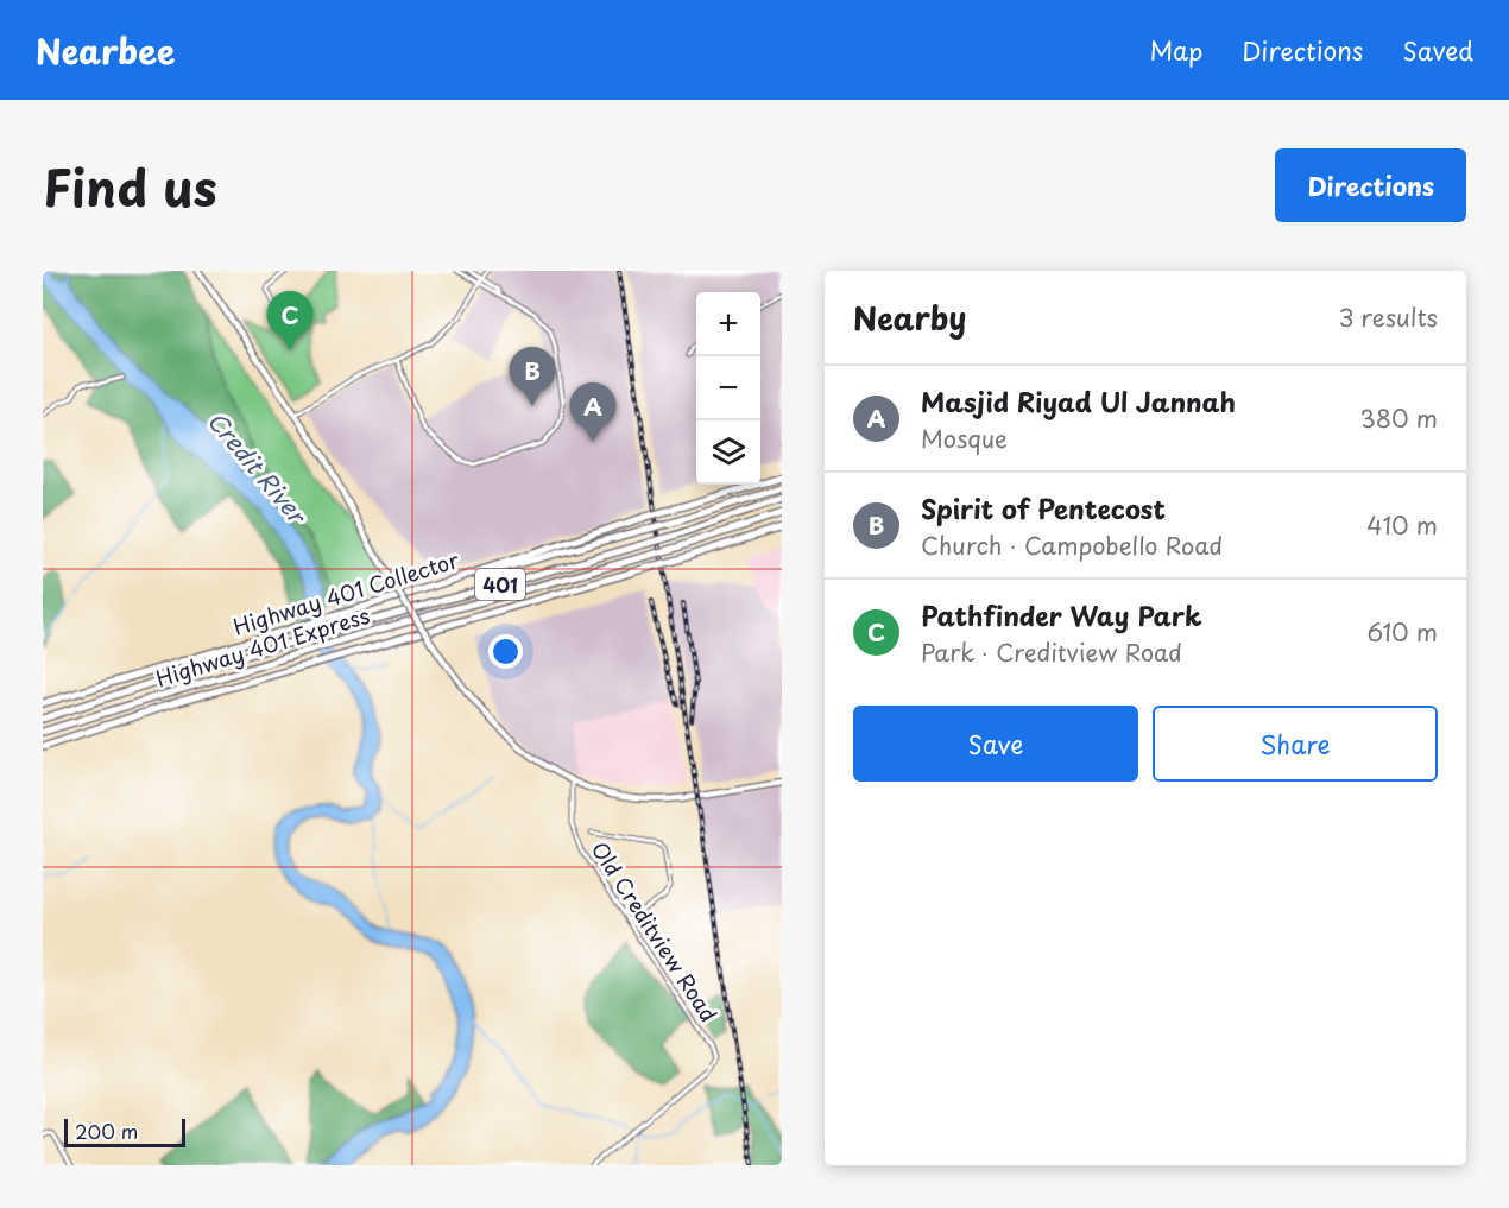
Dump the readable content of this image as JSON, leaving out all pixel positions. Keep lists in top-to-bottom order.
{
  "streets": {
    "highway": ["401", "Highway 401 Collector", "Highway 401 Express"],
    "street": ["Old Creditview Road"]
  },
  "water": ["Credit River"],
  "scale_bar": "200 m",
  "page": {
    "header": "Nearbee",
    "nav": ["Map", "Directions", "Saved"],
    "title": "Find us",
    "buttons": [
      "Directions",
      ["Save", "Share"]
    ],
    "heading": ["Nearby", "3 results"],
    "pins": ["C", "B", "A"],
    "map_buttons": ["+", "−"],
    "list": [
      {
        "mark": "A",
        "name": "Masjid Riyad Ul Jannah",
        "note": "Mosque",
        "value": "380 m"
      },
      {
        "mark": "B",
        "name": "Spirit of Pentecost",
        "note": "Church · Campobello Road",
        "value": "410 m"
      },
      {
        "mark": "C",
        "name": "Pathfinder Way Park",
        "note": "Park · Creditview Road",
        "value": "610 m"
      }
    ],
    "scale": "200 m"
  }
}
